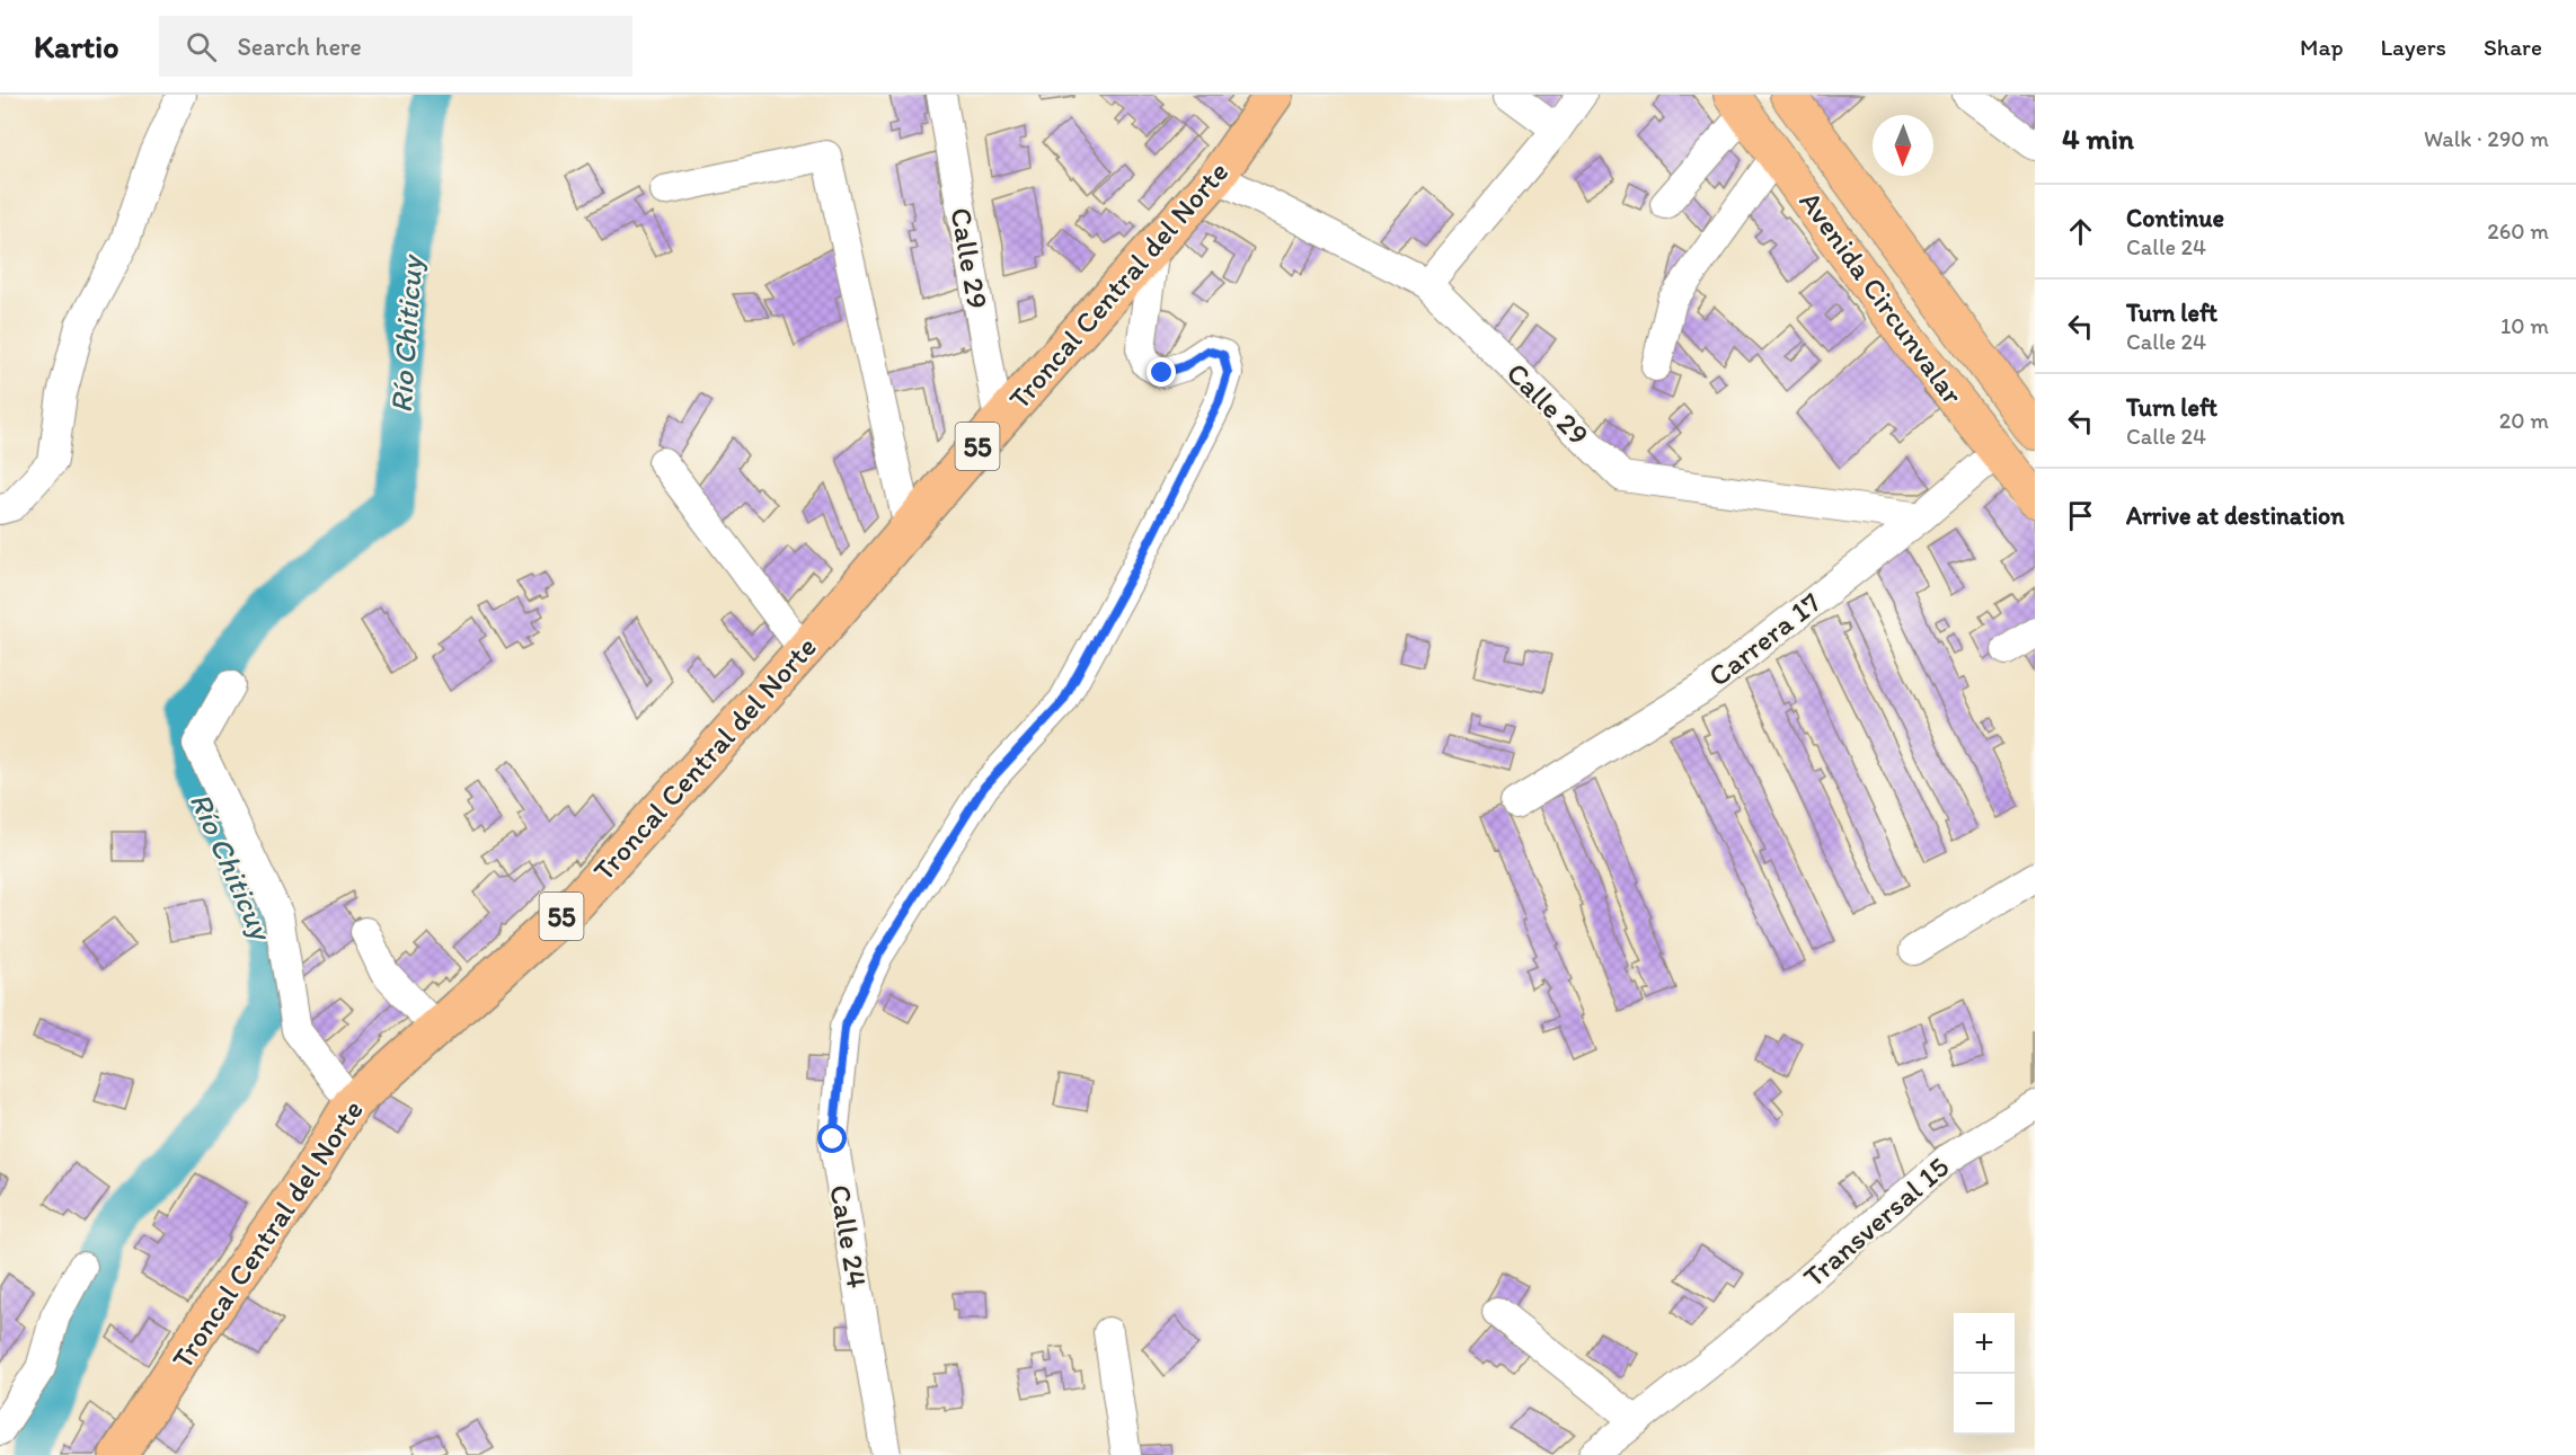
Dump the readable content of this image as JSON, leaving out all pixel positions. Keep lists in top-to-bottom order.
{
  "streets": {
    "highway": ["Troncal Central del Norte", "55"],
    "main road": ["Avenida Circunvalar"],
    "street": [
      "Calle 29",
      "Carrera 17",
      "Transversal 15",
      "Calle 24"
    ]
  },
  "crossings": [
    ["Calle 29", "Troncal Central del Norte"],
    ["Calle 29", "Carrera 17"],
    ["Troncal Central del Norte", "Calle 24"],
    ["Avenida Circunvalar", "Carrera 17"]
  ],
  "water": ["Río Chiticuy"],
  "north": "bottom",
  "page": {
    "header": "Kartio",
    "search": "Search here",
    "nav": ["Map", "Layers", "Share"],
    "heading": ["4 min", "Walk · 290 m"],
    "list": [
      ["Continue", "Calle 24", "260 m"],
      ["Turn left", "Calle 24", "10 m"],
      ["Turn left", "Calle 24", "20 m"],
      "Arrive at destination"
    ],
    "map_buttons": ["+", "−"]
  }
}
